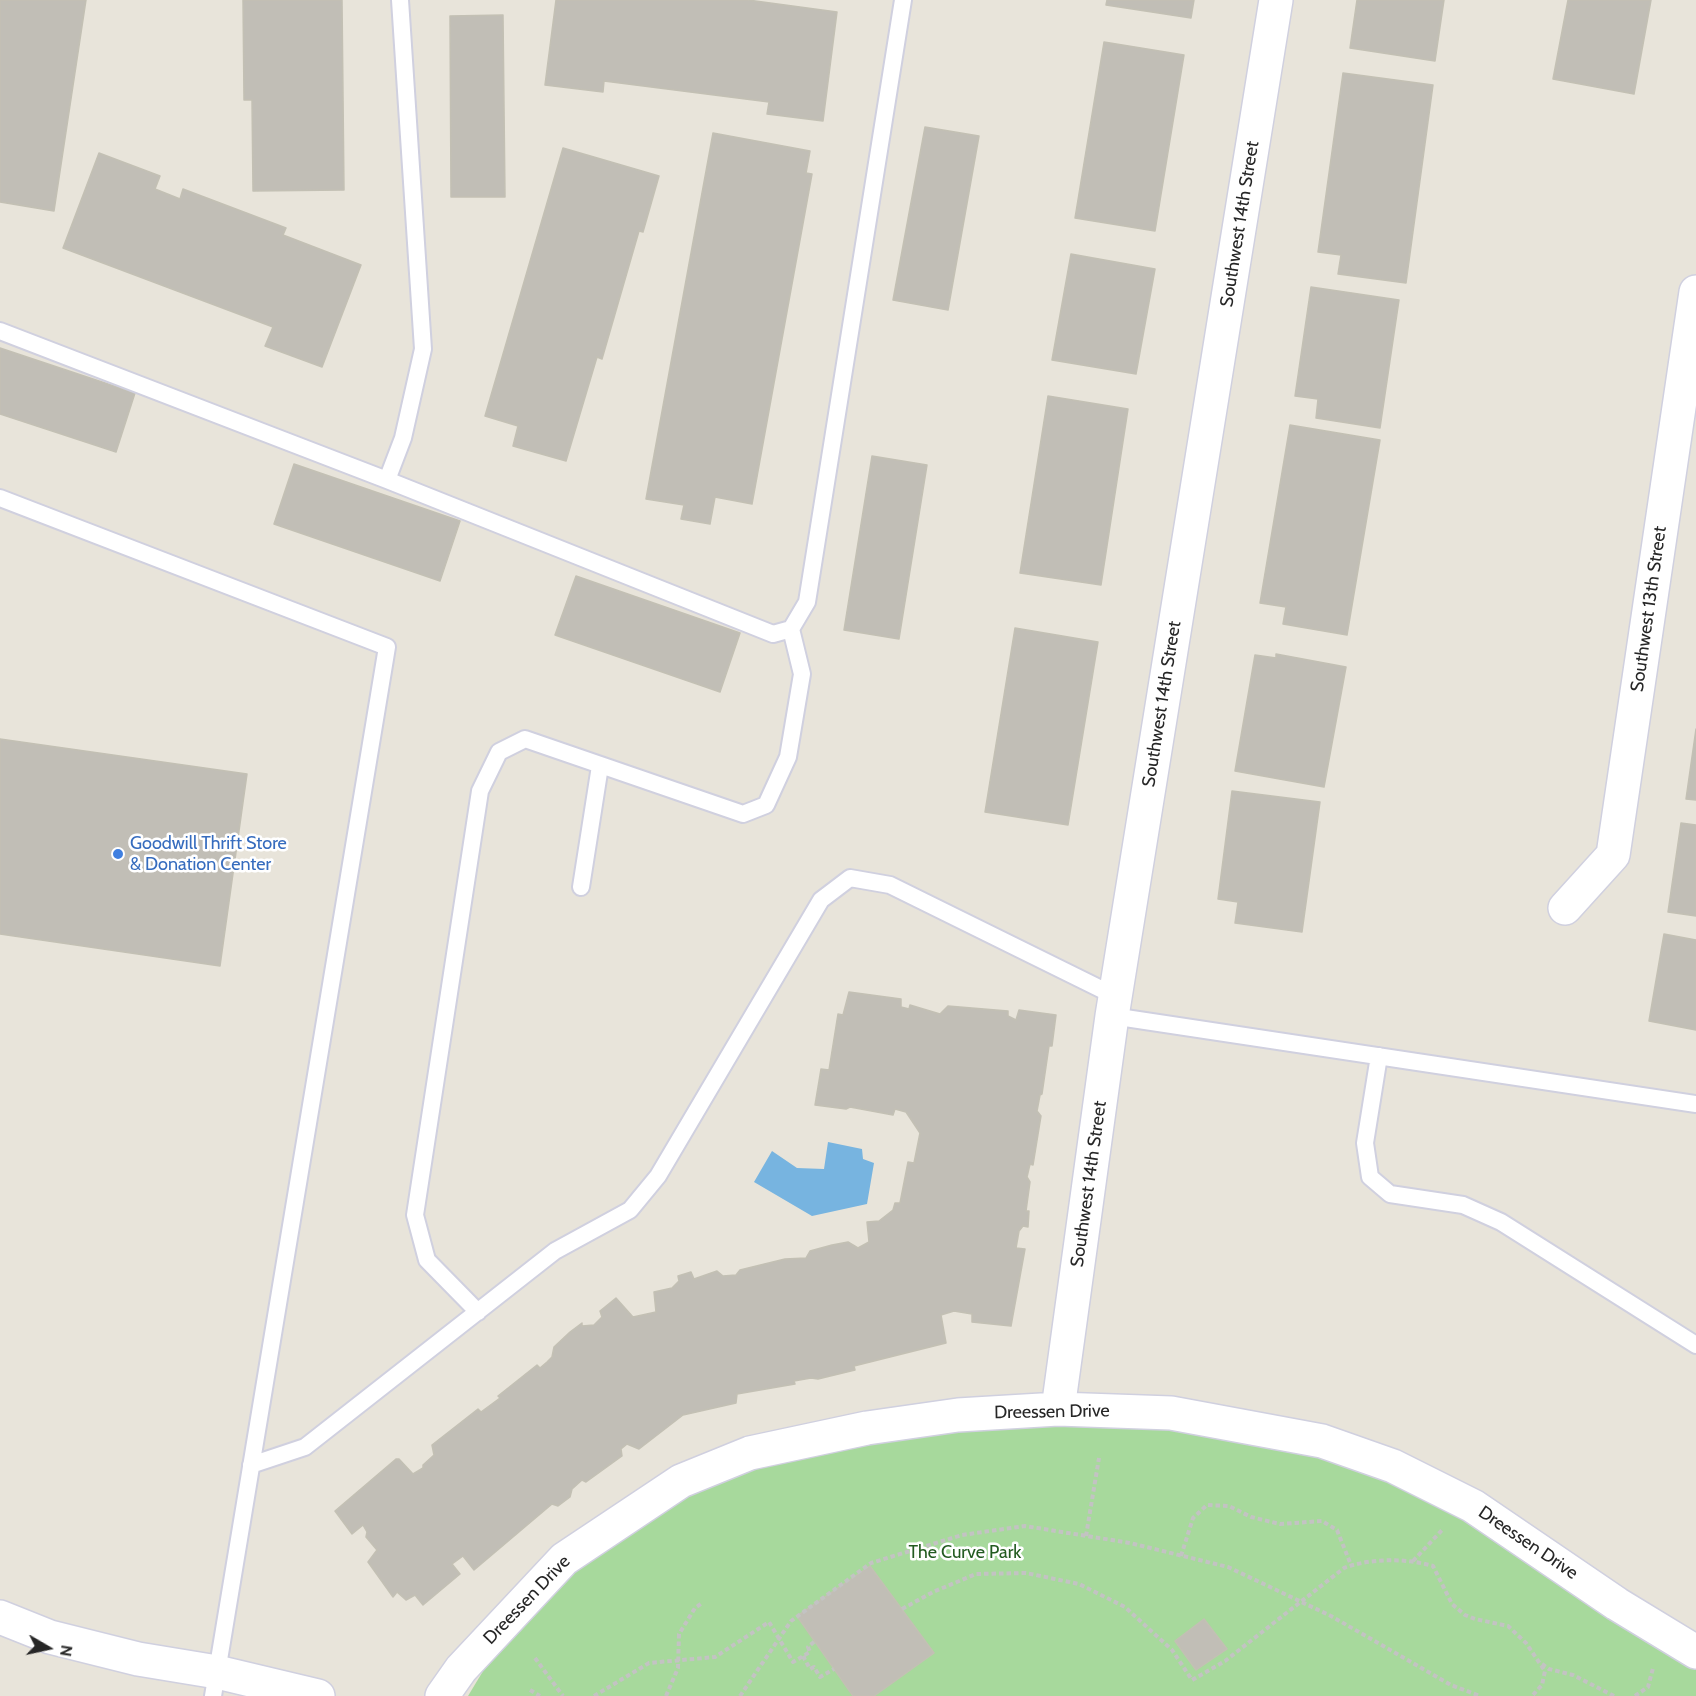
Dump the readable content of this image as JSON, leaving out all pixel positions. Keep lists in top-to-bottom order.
{
  "streets": {
    "street": ["Southwest 14th Street", "Southwest 13th Street", "Dreessen Drive"]
  },
  "crossings": [
    ["Southwest 14th Street", "Dreessen Drive"]
  ],
  "parks": ["The Curve Park"],
  "places": ["Goodwill Thrift Store & Donation Center"],
  "north": "right"
}
